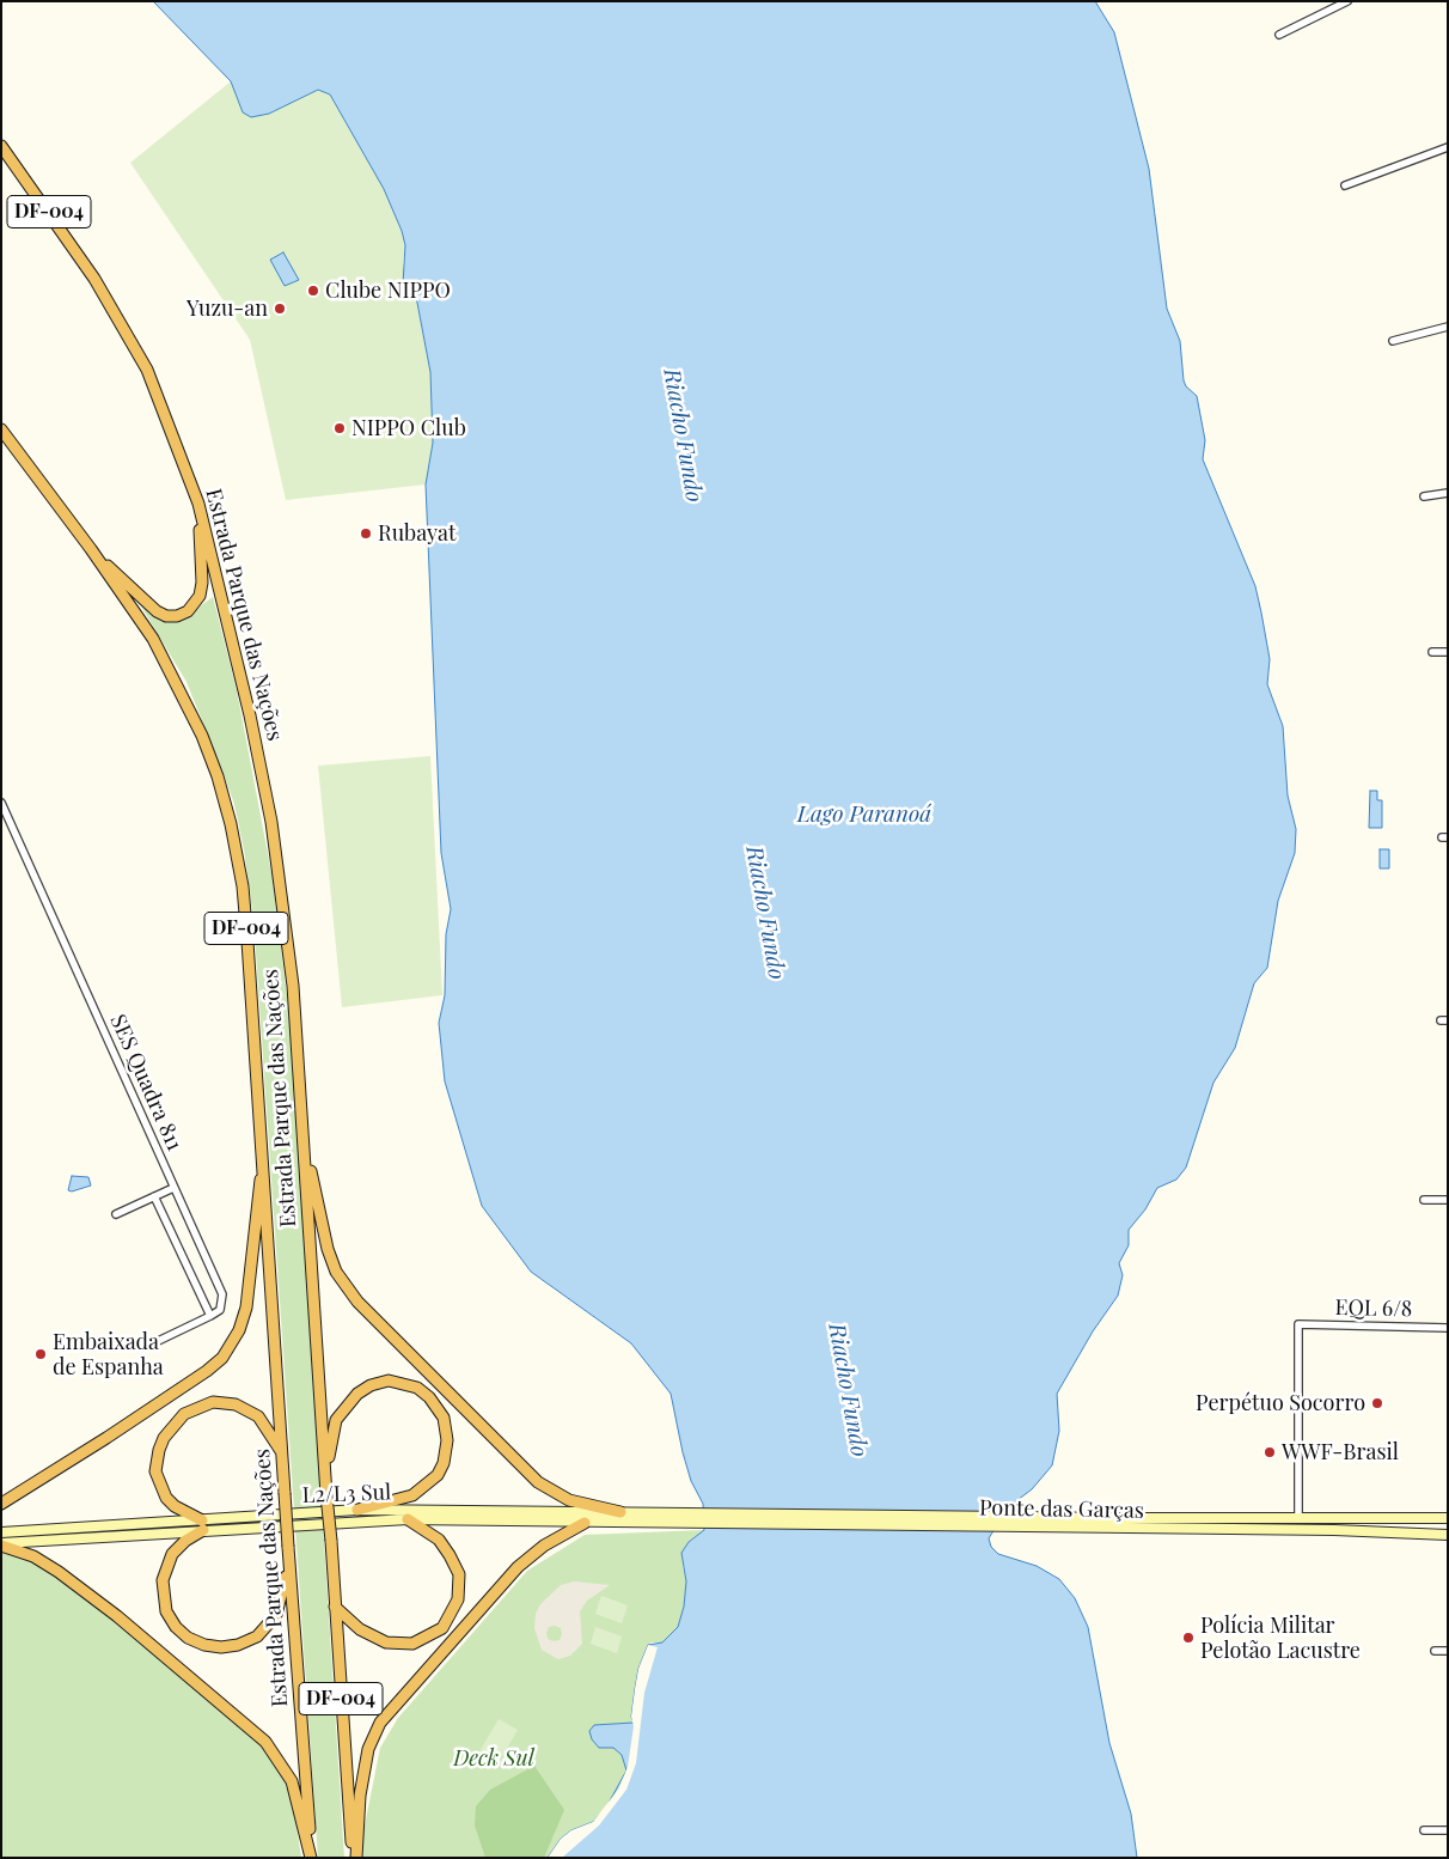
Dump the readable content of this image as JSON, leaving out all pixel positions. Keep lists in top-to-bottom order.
{
  "streets": {
    "highway": ["DF-004", "Estrada Parque das Nações"],
    "main road": ["L2/L3 Sul", "Ponte das Garças"],
    "street": ["SES Quadra 811", "EQL 6/8"]
  },
  "crossings": [
    ["EQL 6/8", "Ponte das Garças"],
    ["L2/L3 Sul", "Ponte das Garças"]
  ],
  "water": ["Riacho Fundo", "Lago Paranoá"],
  "parks": ["Deck Sul"],
  "places": [
    "Clube NIPPO",
    "Yuzu-an",
    "NIPPO Club",
    "Rubayat",
    "Embaixada de Espanha",
    "Perpétuo Socorro",
    "WWF-Brasil",
    "Polícia Militar Pelotão Lacustre"
  ]
}
